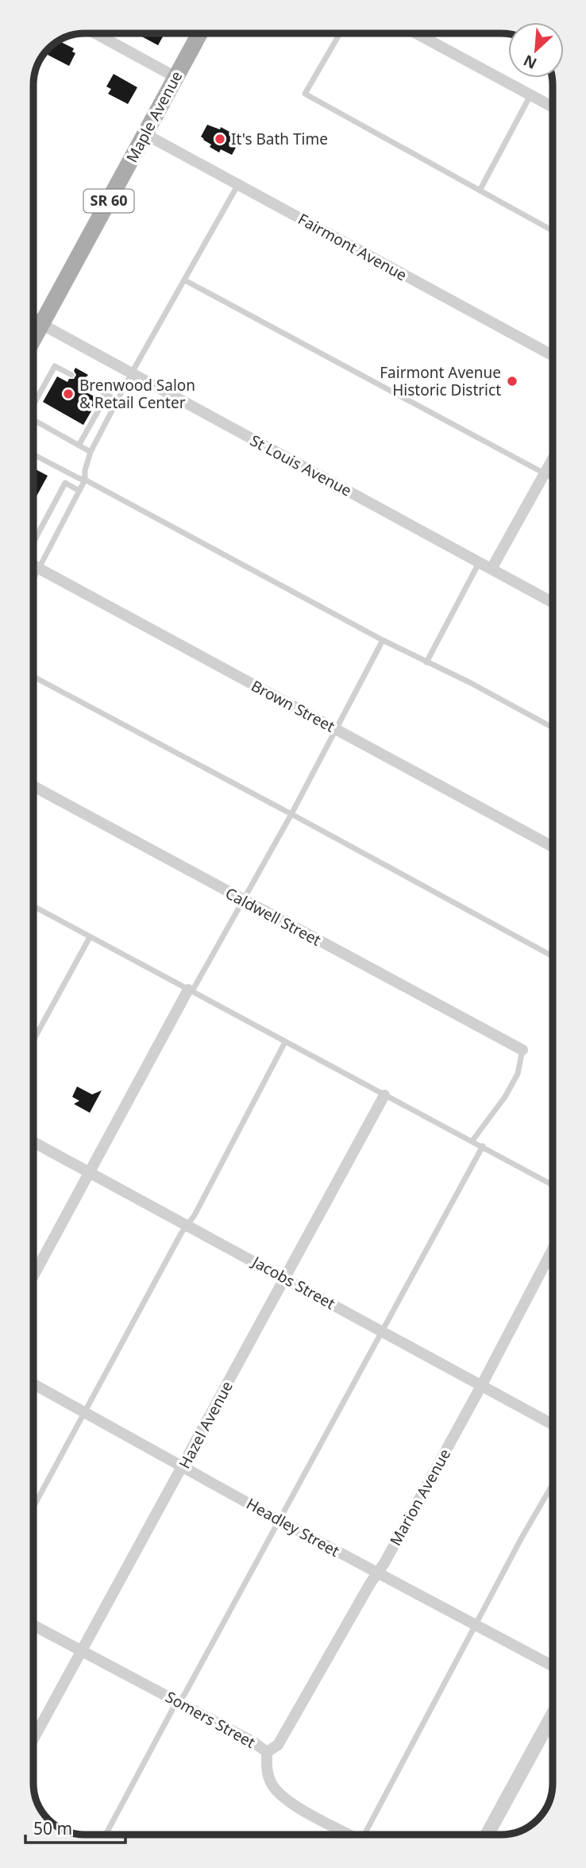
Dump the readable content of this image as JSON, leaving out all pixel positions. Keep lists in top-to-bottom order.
{
  "streets": {
    "main road": ["Maple Avenue", "SR 60"],
    "street": [
      "Fairmont Avenue",
      "St Louis Avenue",
      "Brown Street",
      "Caldwell Street",
      "Jacobs Street",
      "Hazel Avenue",
      "Marion Avenue",
      "Headley Street",
      "Somers Street"
    ]
  },
  "crossings": [
    ["Maple Avenue", "Fairmont Avenue"],
    ["Maple Avenue", "St Louis Avenue"],
    ["Jacobs Street", "Hazel Avenue"],
    ["Jacobs Street", "Marion Avenue"],
    ["Hazel Avenue", "Headley Street"],
    ["Hazel Avenue", "Somers Street"],
    ["Marion Avenue", "Headley Street"],
    ["Marion Avenue", "Somers Street"]
  ],
  "places": ["It's Bath Time", "Fairmont Avenue Historic District", "Brenwood Salon & Retail Center"],
  "scale_bar": "50 m",
  "north": "bottom left"
}
